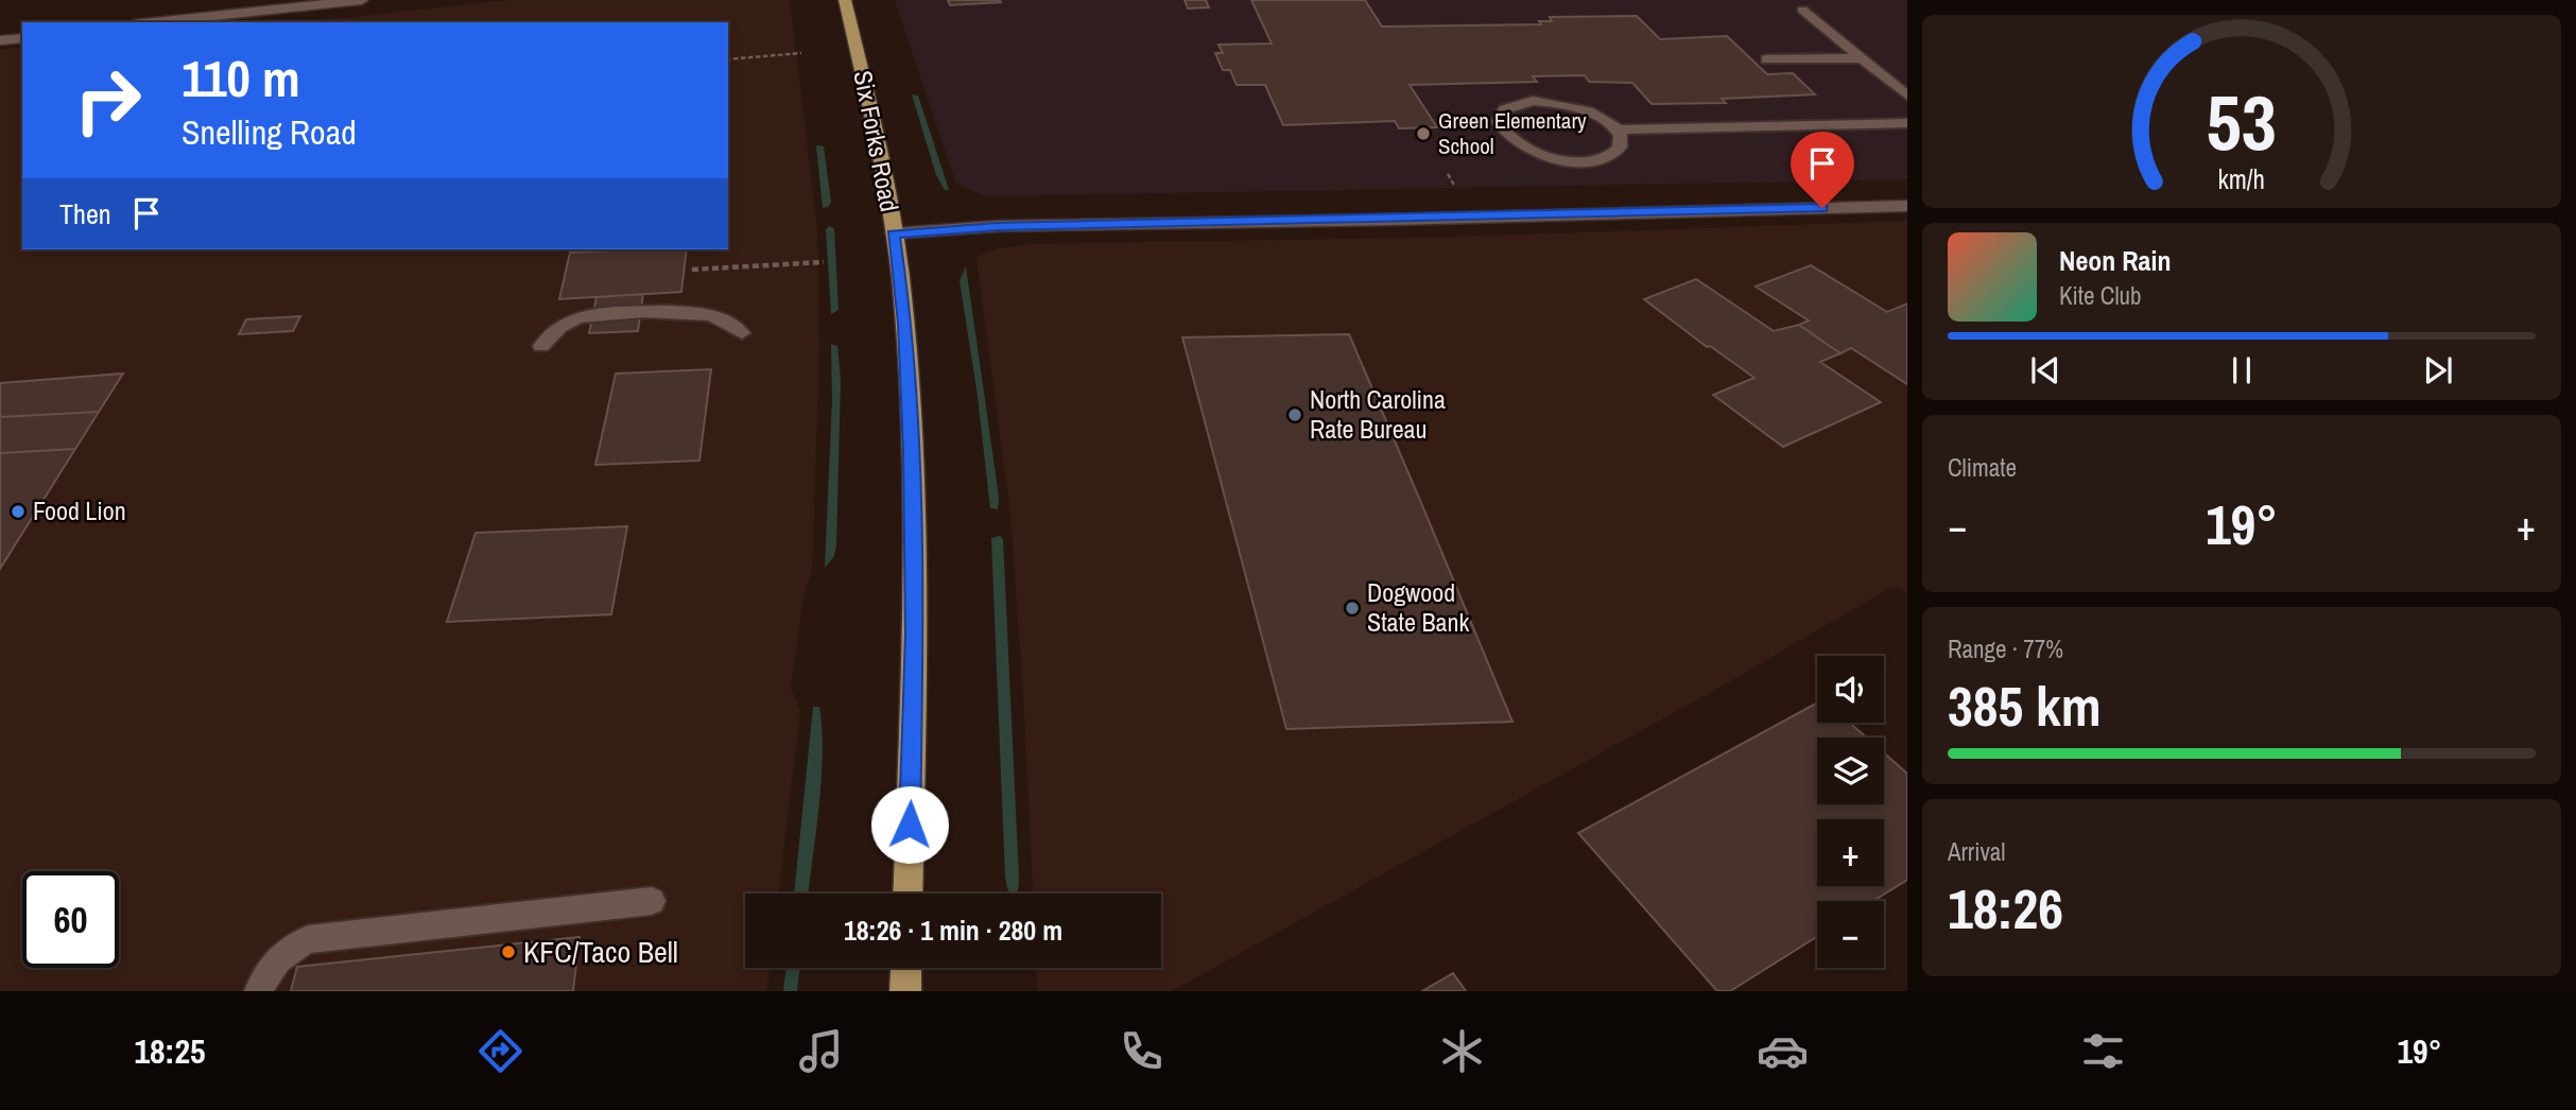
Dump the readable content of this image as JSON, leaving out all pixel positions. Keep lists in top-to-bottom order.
{
  "streets": {
    "main road": ["Six Forks Road"]
  },
  "places": [
    "Green Elementary School",
    "North Carolina Rate Bureau",
    "Food Lion",
    "Dogwood State Bank",
    "KFC/Taco Bell"
  ],
  "page": {
    "turn": ["110 m", "Snelling Road"],
    "then": "Then",
    "song": ["Neon Rain", "Kite Club"],
    "tile": [
      "Climate",
      ["Range · 77%", "385 km"],
      ["Arrival", "18:26"]
    ],
    "heat": ["−", "19°", "+"],
    "map_buttons": ["+", "−"],
    "limit": "60",
    "trip": "18:26 · 1 min · 280 m",
    "tabs": ["18:25", "19°"],
    "gauge": ["53", "km/h"]
  }
}
